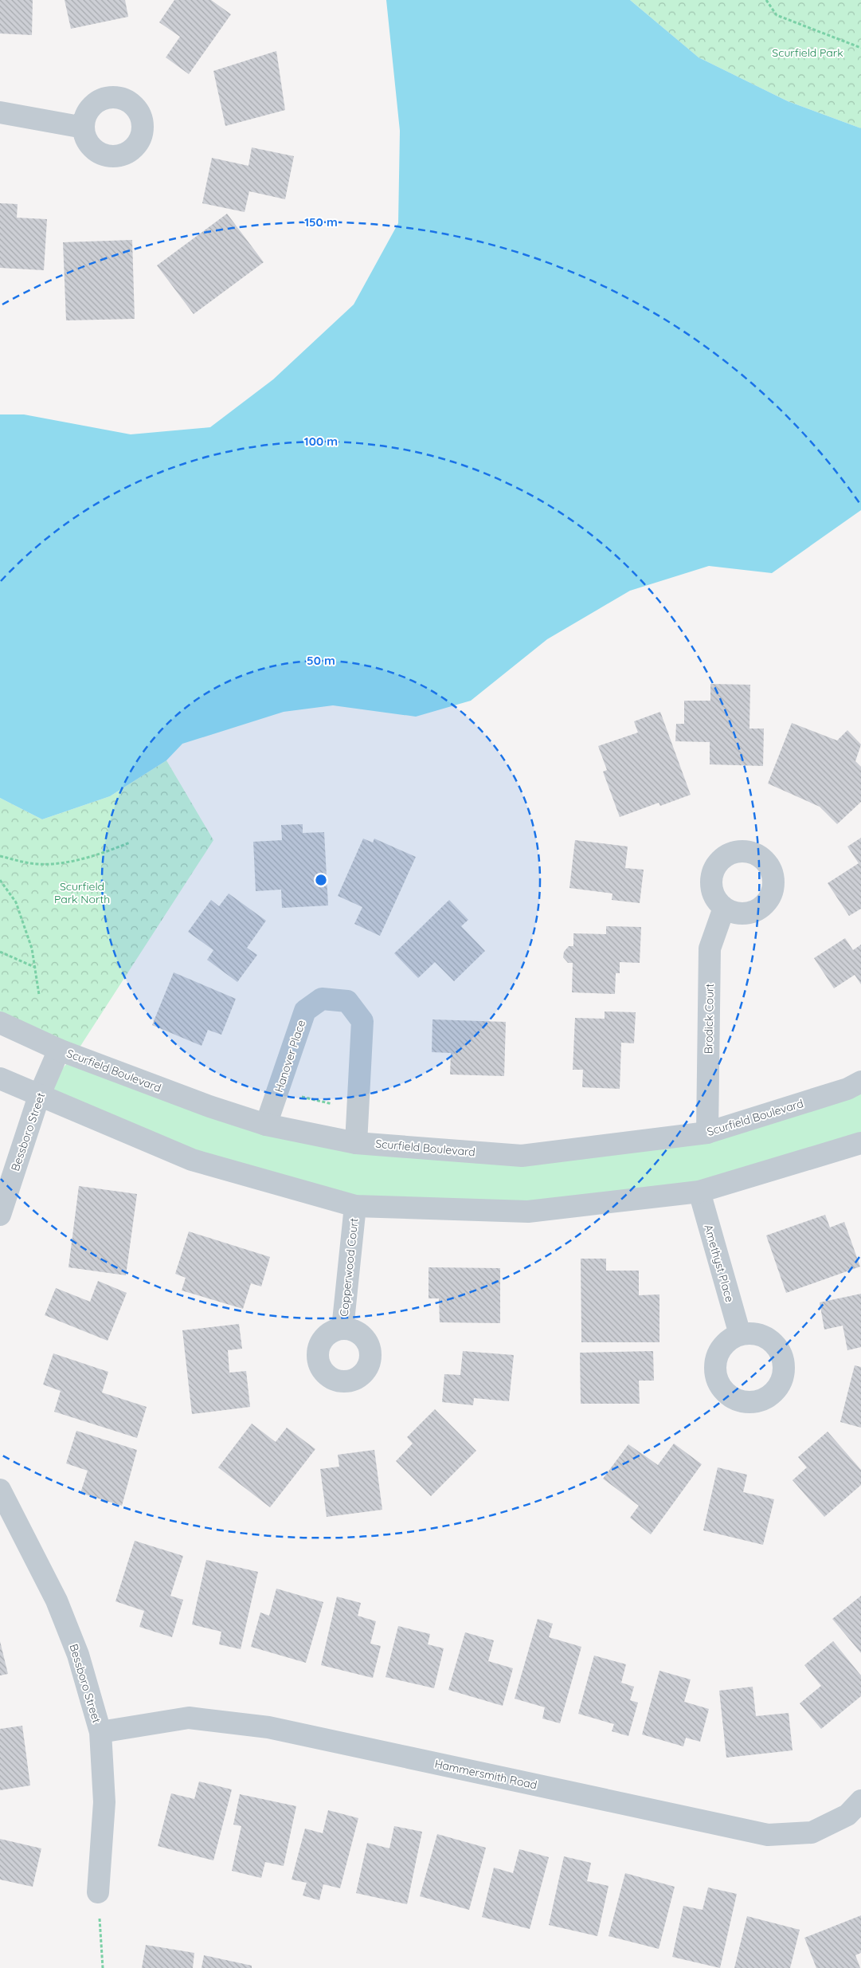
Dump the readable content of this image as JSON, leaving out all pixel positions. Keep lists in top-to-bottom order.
{
  "streets": {
    "street": [
      "Brodick Court",
      "Hanover Place",
      "Scurfield Boulevard",
      "Bessboro Street",
      "Amethyst Place",
      "Copperwood Court",
      "Hammersmith Road"
    ]
  },
  "crossings": [
    ["Brodick Court", "Scurfield Boulevard"],
    ["Hanover Place", "Scurfield Boulevard"],
    ["Scurfield Boulevard", "Bessboro Street"],
    ["Bessboro Street", "Hammersmith Road"]
  ],
  "parks": ["Scurfield Park", "Scurfield Park North"],
  "rings": ["150 m", "100 m", "50 m"]
}
